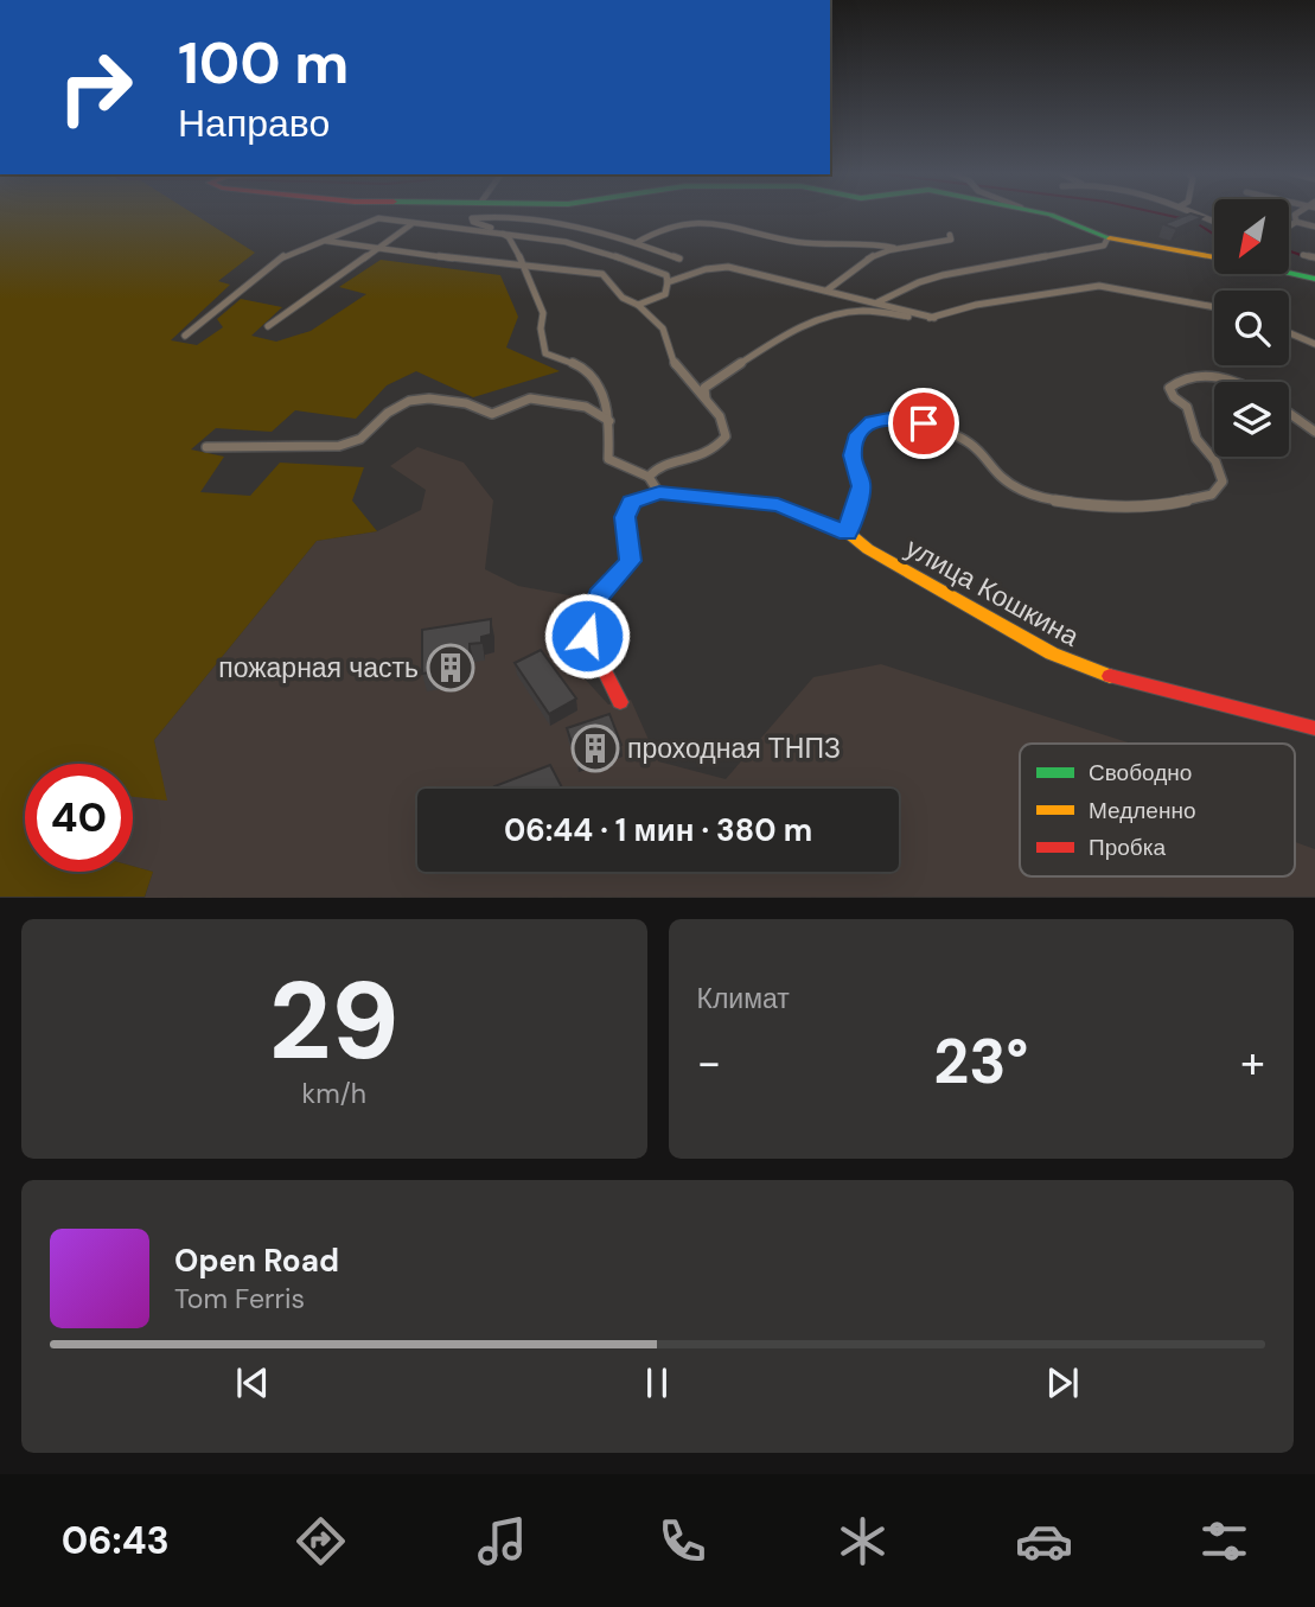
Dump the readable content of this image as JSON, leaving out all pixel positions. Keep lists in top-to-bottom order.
{
  "streets": {
    "main road": ["улица Кошкина"]
  },
  "places": {
    "building": ["пожарная часть", "проходная ТНПЗ"]
  },
  "legend": ["Свободно", "Медленно", "Пробка"],
  "north": "bottom left",
  "page": {
    "turn": ["100 m", "Направо"],
    "limit": "40",
    "trip": "06:44 · 1 мин · 380 m",
    "tile": [
      ["29", "km/h"],
      "Климат"
    ],
    "heat": ["−", "23°", "+"],
    "song": ["Open Road", "Tom Ferris"],
    "tabs": "06:43"
  }
}
